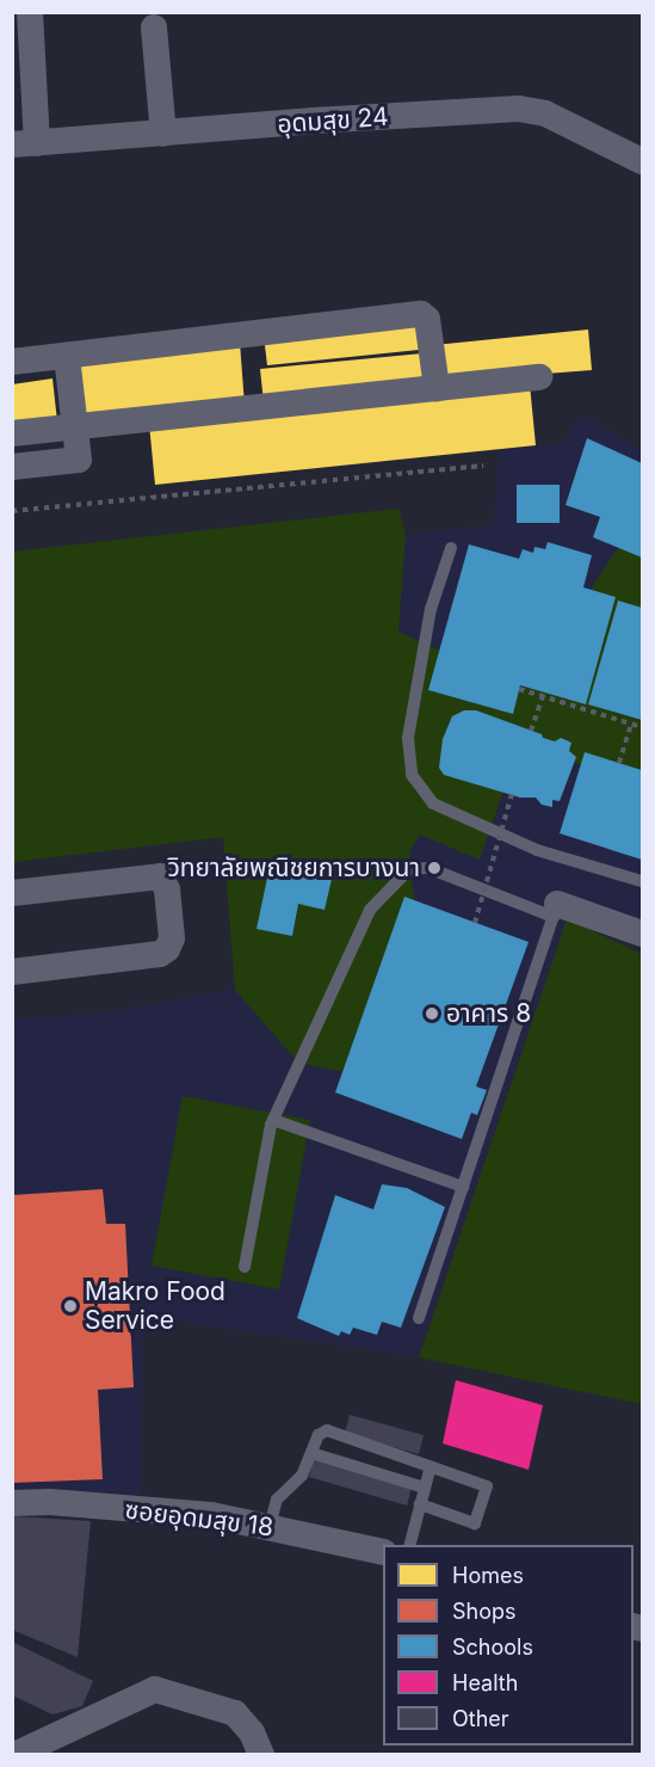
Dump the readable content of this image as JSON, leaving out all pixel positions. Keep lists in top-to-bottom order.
{
  "streets": {
    "street": ["อุดมสุข 24", "ซอยอุดมสุข 18"]
  },
  "places": ["วิทยาลัยพณิชยการบางนา", "อาคาร 8", "Makro Food Service"],
  "legend": [
    "Homes",
    "Shops",
    "Schools",
    "Health",
    "Other"
  ]
}
